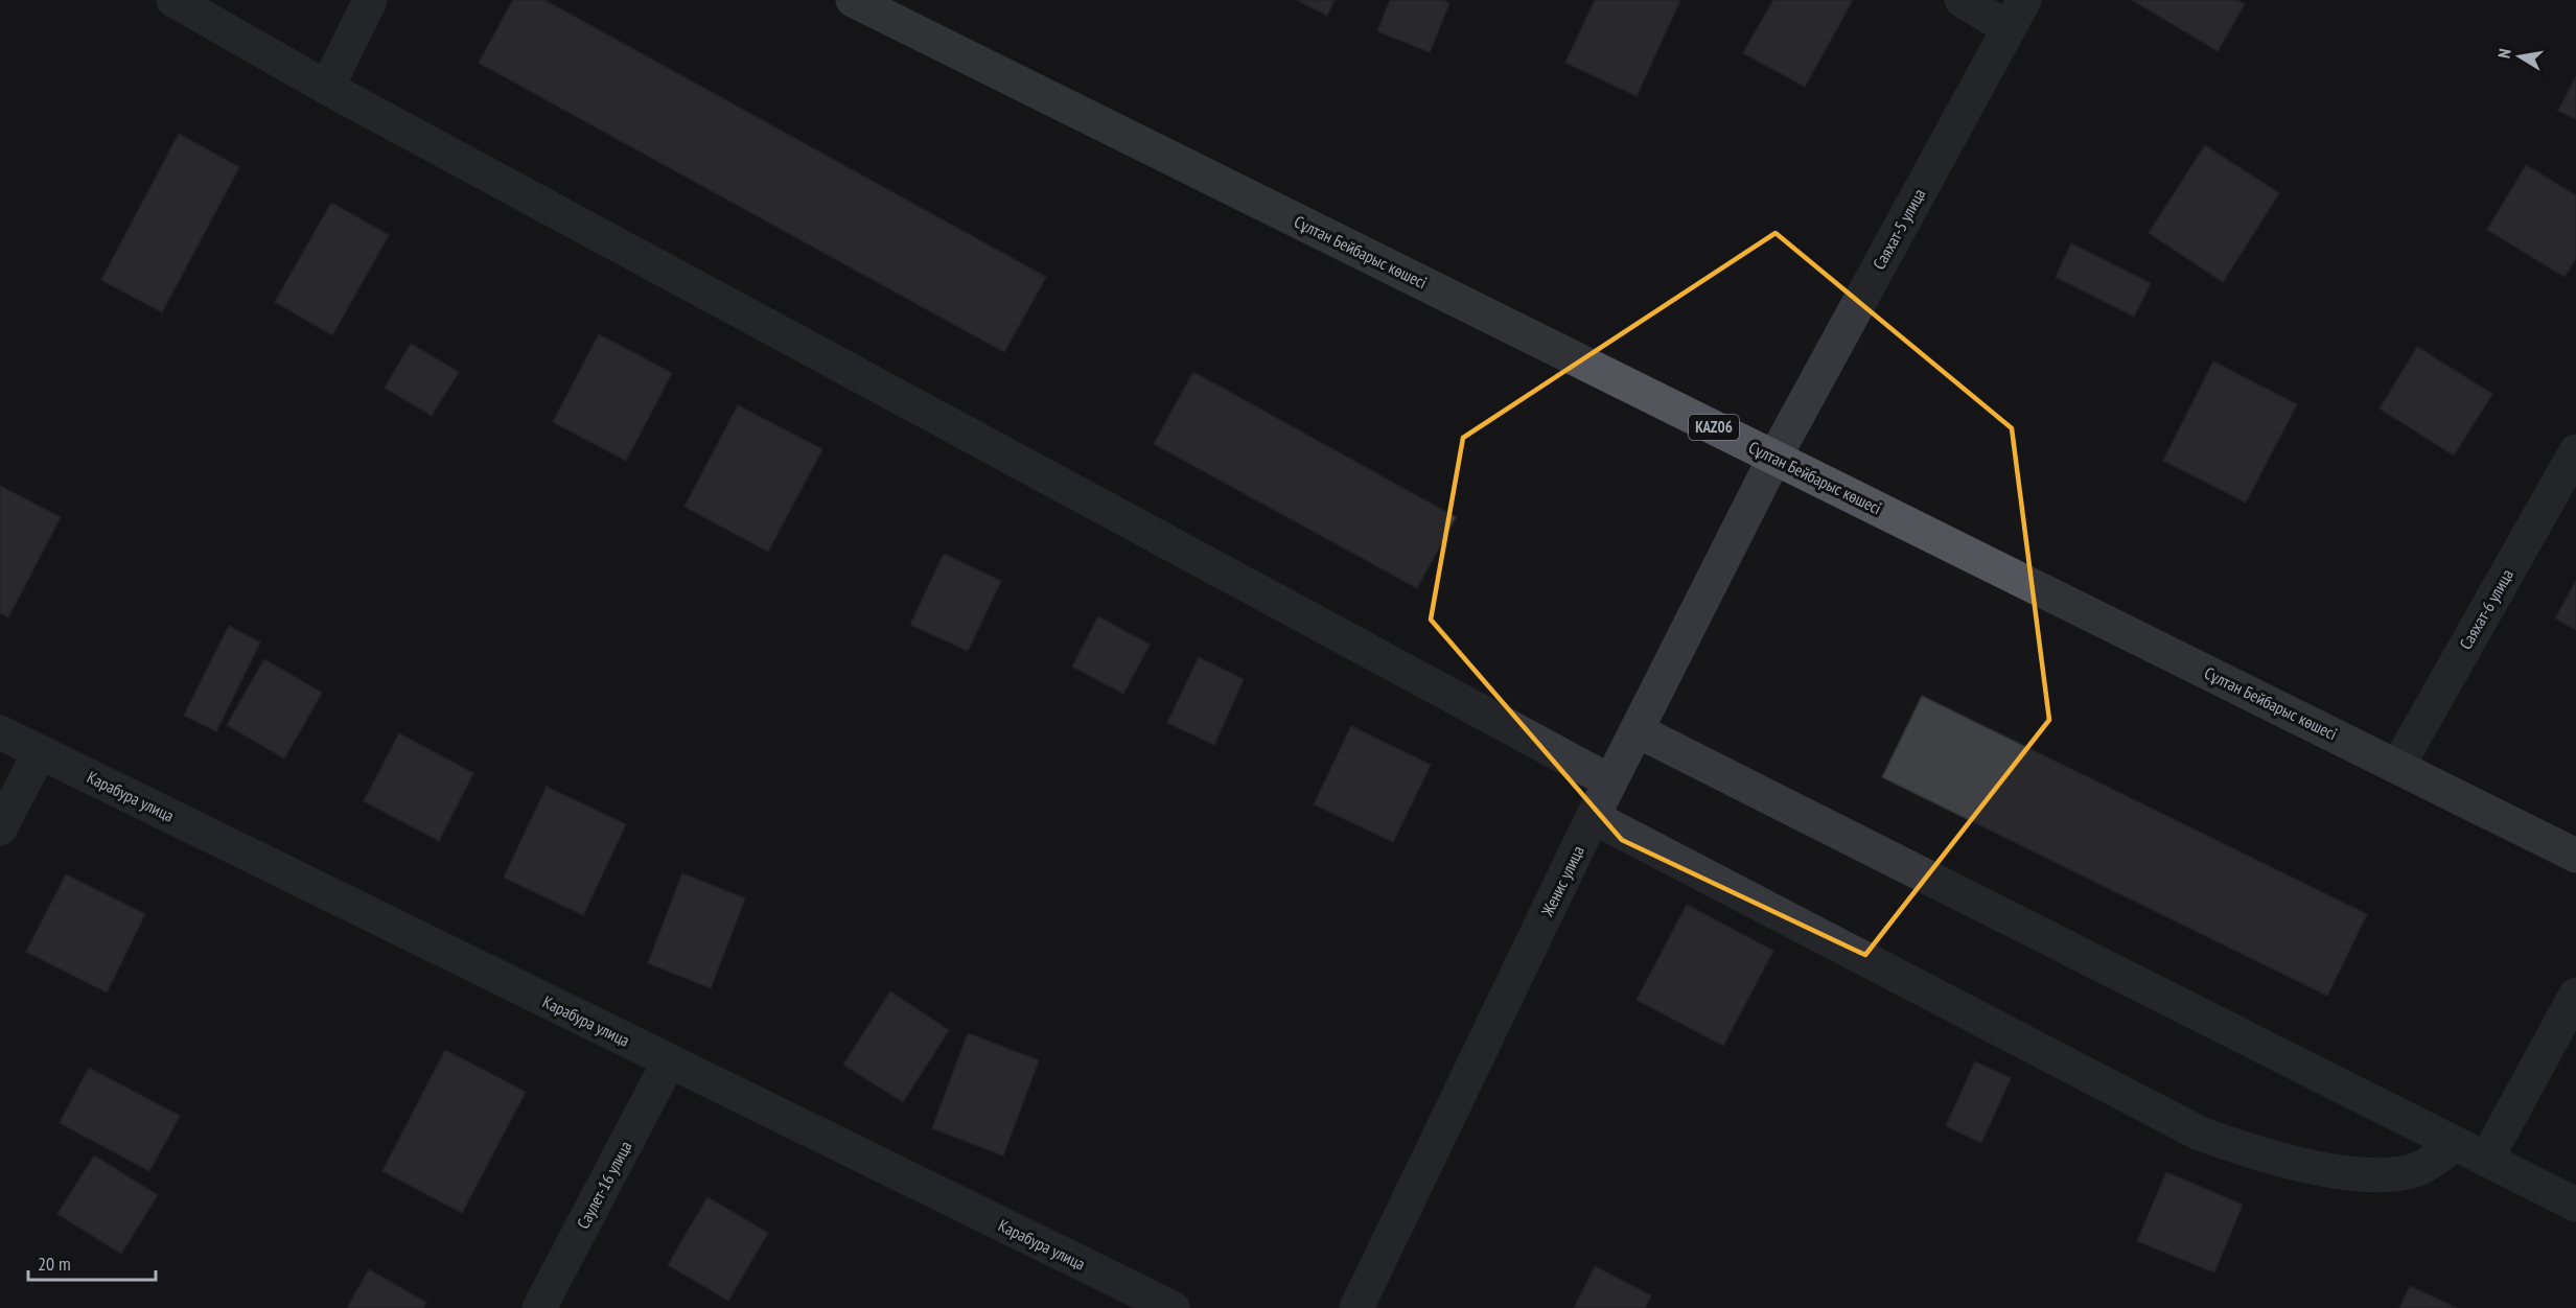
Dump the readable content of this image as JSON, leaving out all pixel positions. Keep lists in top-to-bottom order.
{
  "streets": {
    "main road": ["Сұлтан Бейбарыс көшесі", "KAZ06"],
    "street": [
      "Саяхат-5 улица",
      "Саяхат-6 улица",
      "Карабура улица",
      "Женис улица",
      "Саулет-16 улица"
    ]
  },
  "crossings": [
    ["Саяхат-5 улица", "Сұлтан Бейбарыс көшесі"],
    ["Саяхат-5 улица", "Женис улица"],
    ["Сұлтан Бейбарыс көшесі", "Саяхат-6 улица"],
    ["Сұлтан Бейбарыс көшесі", "Женис улица"],
    ["Карабура улица", "Саулет-16 улица"]
  ],
  "scale_bar": "20 m",
  "north": "left"
}
